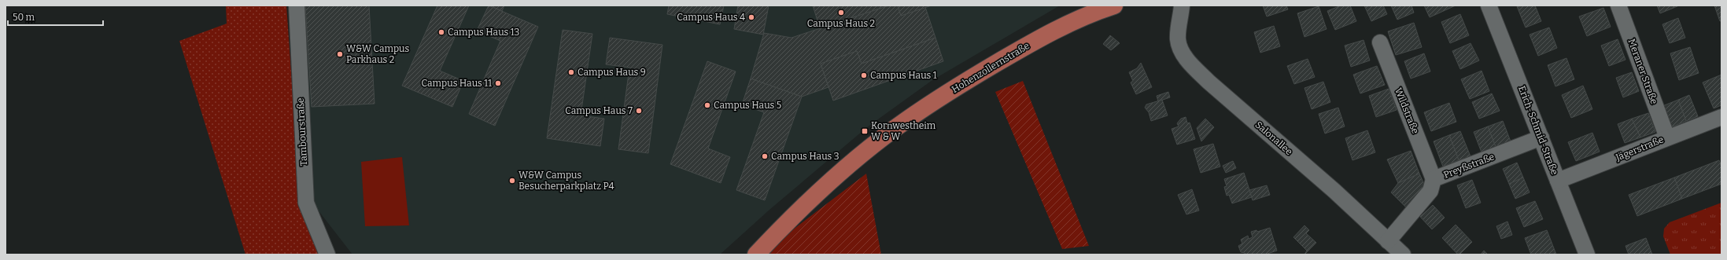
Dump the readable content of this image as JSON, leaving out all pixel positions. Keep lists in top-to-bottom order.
{
  "streets": {
    "main road": ["Hohenzollernstraße"],
    "street": [
      "Meraner Straße",
      "Wildstraße",
      "Erich-Schmid-Straße",
      "Tambourstraße",
      "Salonallee",
      "Jägerstraße",
      "Preyßstraße"
    ]
  },
  "crossings": [
    ["Meraner Straße", "Jägerstraße"],
    ["Wildstraße", "Preyßstraße"],
    ["Erich-Schmid-Straße", "Jägerstraße"],
    ["Erich-Schmid-Straße", "Preyßstraße"],
    ["Salonallee", "Preyßstraße"]
  ],
  "places": {
    "other": [
      "Campus Haus 2",
      "Campus Haus 4",
      "Campus Haus 13",
      "W&W Campus Parkhaus 2",
      "Campus Haus 9",
      "Campus Haus 1",
      "Campus Haus 11",
      "Campus Haus 5",
      "Campus Haus 7",
      "Campus Haus 3",
      "W&W Campus Besucherparkplatz P4"
    ],
    "transit": ["Kornwestheim W & W"]
  },
  "scale_bar": "50 m"
}
